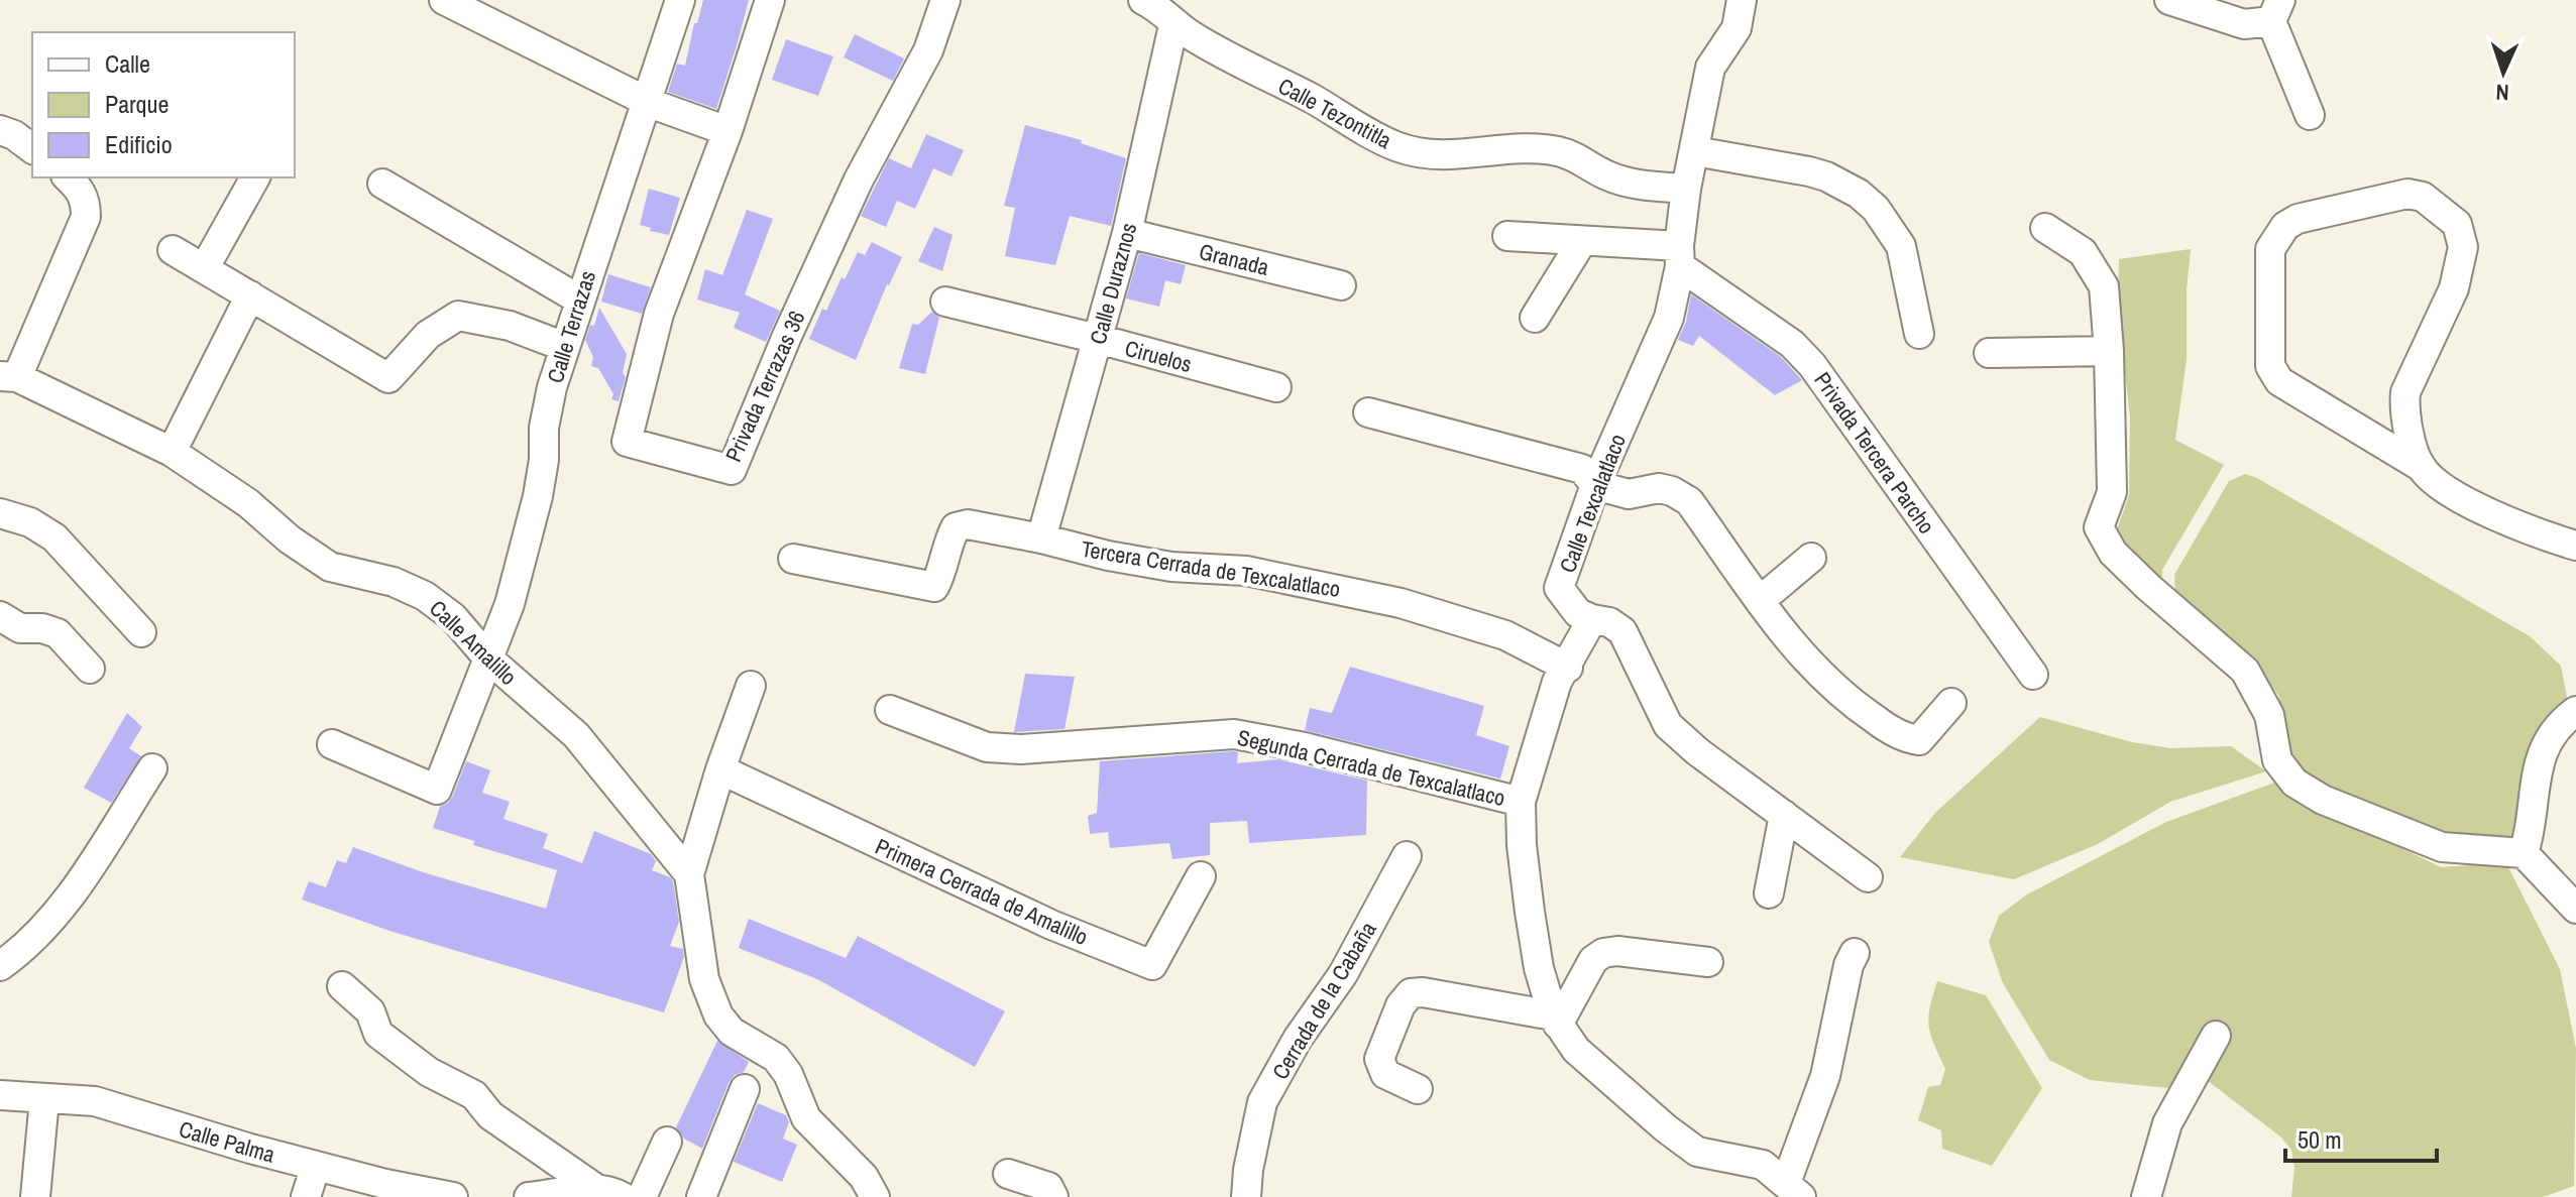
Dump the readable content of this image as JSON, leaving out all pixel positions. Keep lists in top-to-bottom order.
{
  "streets": {
    "street": [
      "Calle Tezontitla",
      "Granada",
      "Calle Duraznos",
      "Calle Terrazas",
      "Ciruelos",
      "Privada Terrazas 36",
      "Privada Tercera Parcho",
      "Calle Texcalatlaco",
      "Tercera Cerrada de Texcalatlaco",
      "Calle Amalillo",
      "Segunda Cerrada de Texcalatlaco",
      "Primera Cerrada de Amalillo",
      "Cerrada de la Cabaña",
      "Calle Palma"
    ]
  },
  "crossings": [
    ["Calle Tezontitla", "Calle Duraznos"],
    ["Calle Tezontitla", "Calle Texcalatlaco"],
    ["Granada", "Calle Duraznos"],
    ["Calle Duraznos", "Ciruelos"],
    ["Calle Duraznos", "Tercera Cerrada de Texcalatlaco"],
    ["Calle Terrazas", "Calle Amalillo"],
    ["Privada Tercera Parcho", "Calle Texcalatlaco"]
  ],
  "legend": ["Calle", "Parque", "Edificio"],
  "scale_bar": "50 m",
  "north": "bottom"
}
